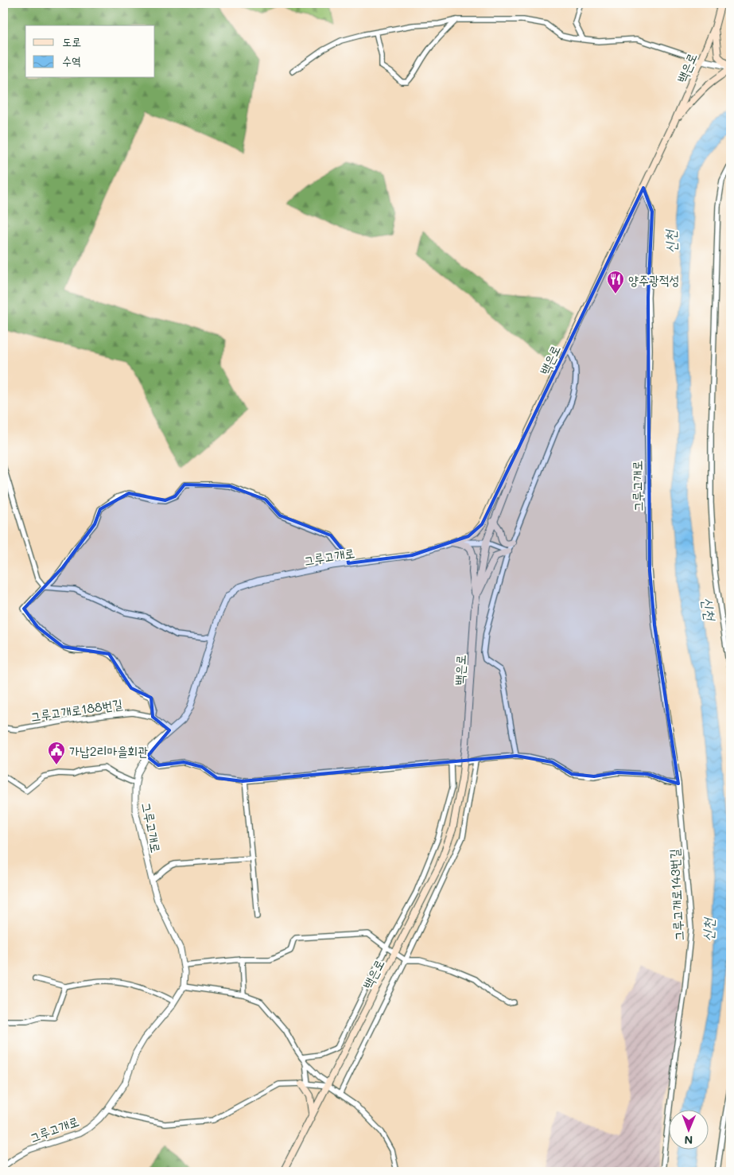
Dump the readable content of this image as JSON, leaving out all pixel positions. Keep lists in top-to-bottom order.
{
  "streets": {
    "main road": ["백은로"],
    "street": ["그루고개로", "그루고개로188번길", "그루고개로143번길"]
  },
  "crossings": [
    ["백은로", "그루고개로"],
    ["그루고개로", "그루고개로188번길"],
    ["그루고개로", "그루고개로143번길"]
  ],
  "water": ["신천"],
  "places": {
    "restaurant": ["양주광적성"],
    "public building": ["가납2리마을회관"]
  },
  "legend": ["도로", "수역"],
  "north": "bottom"
}
